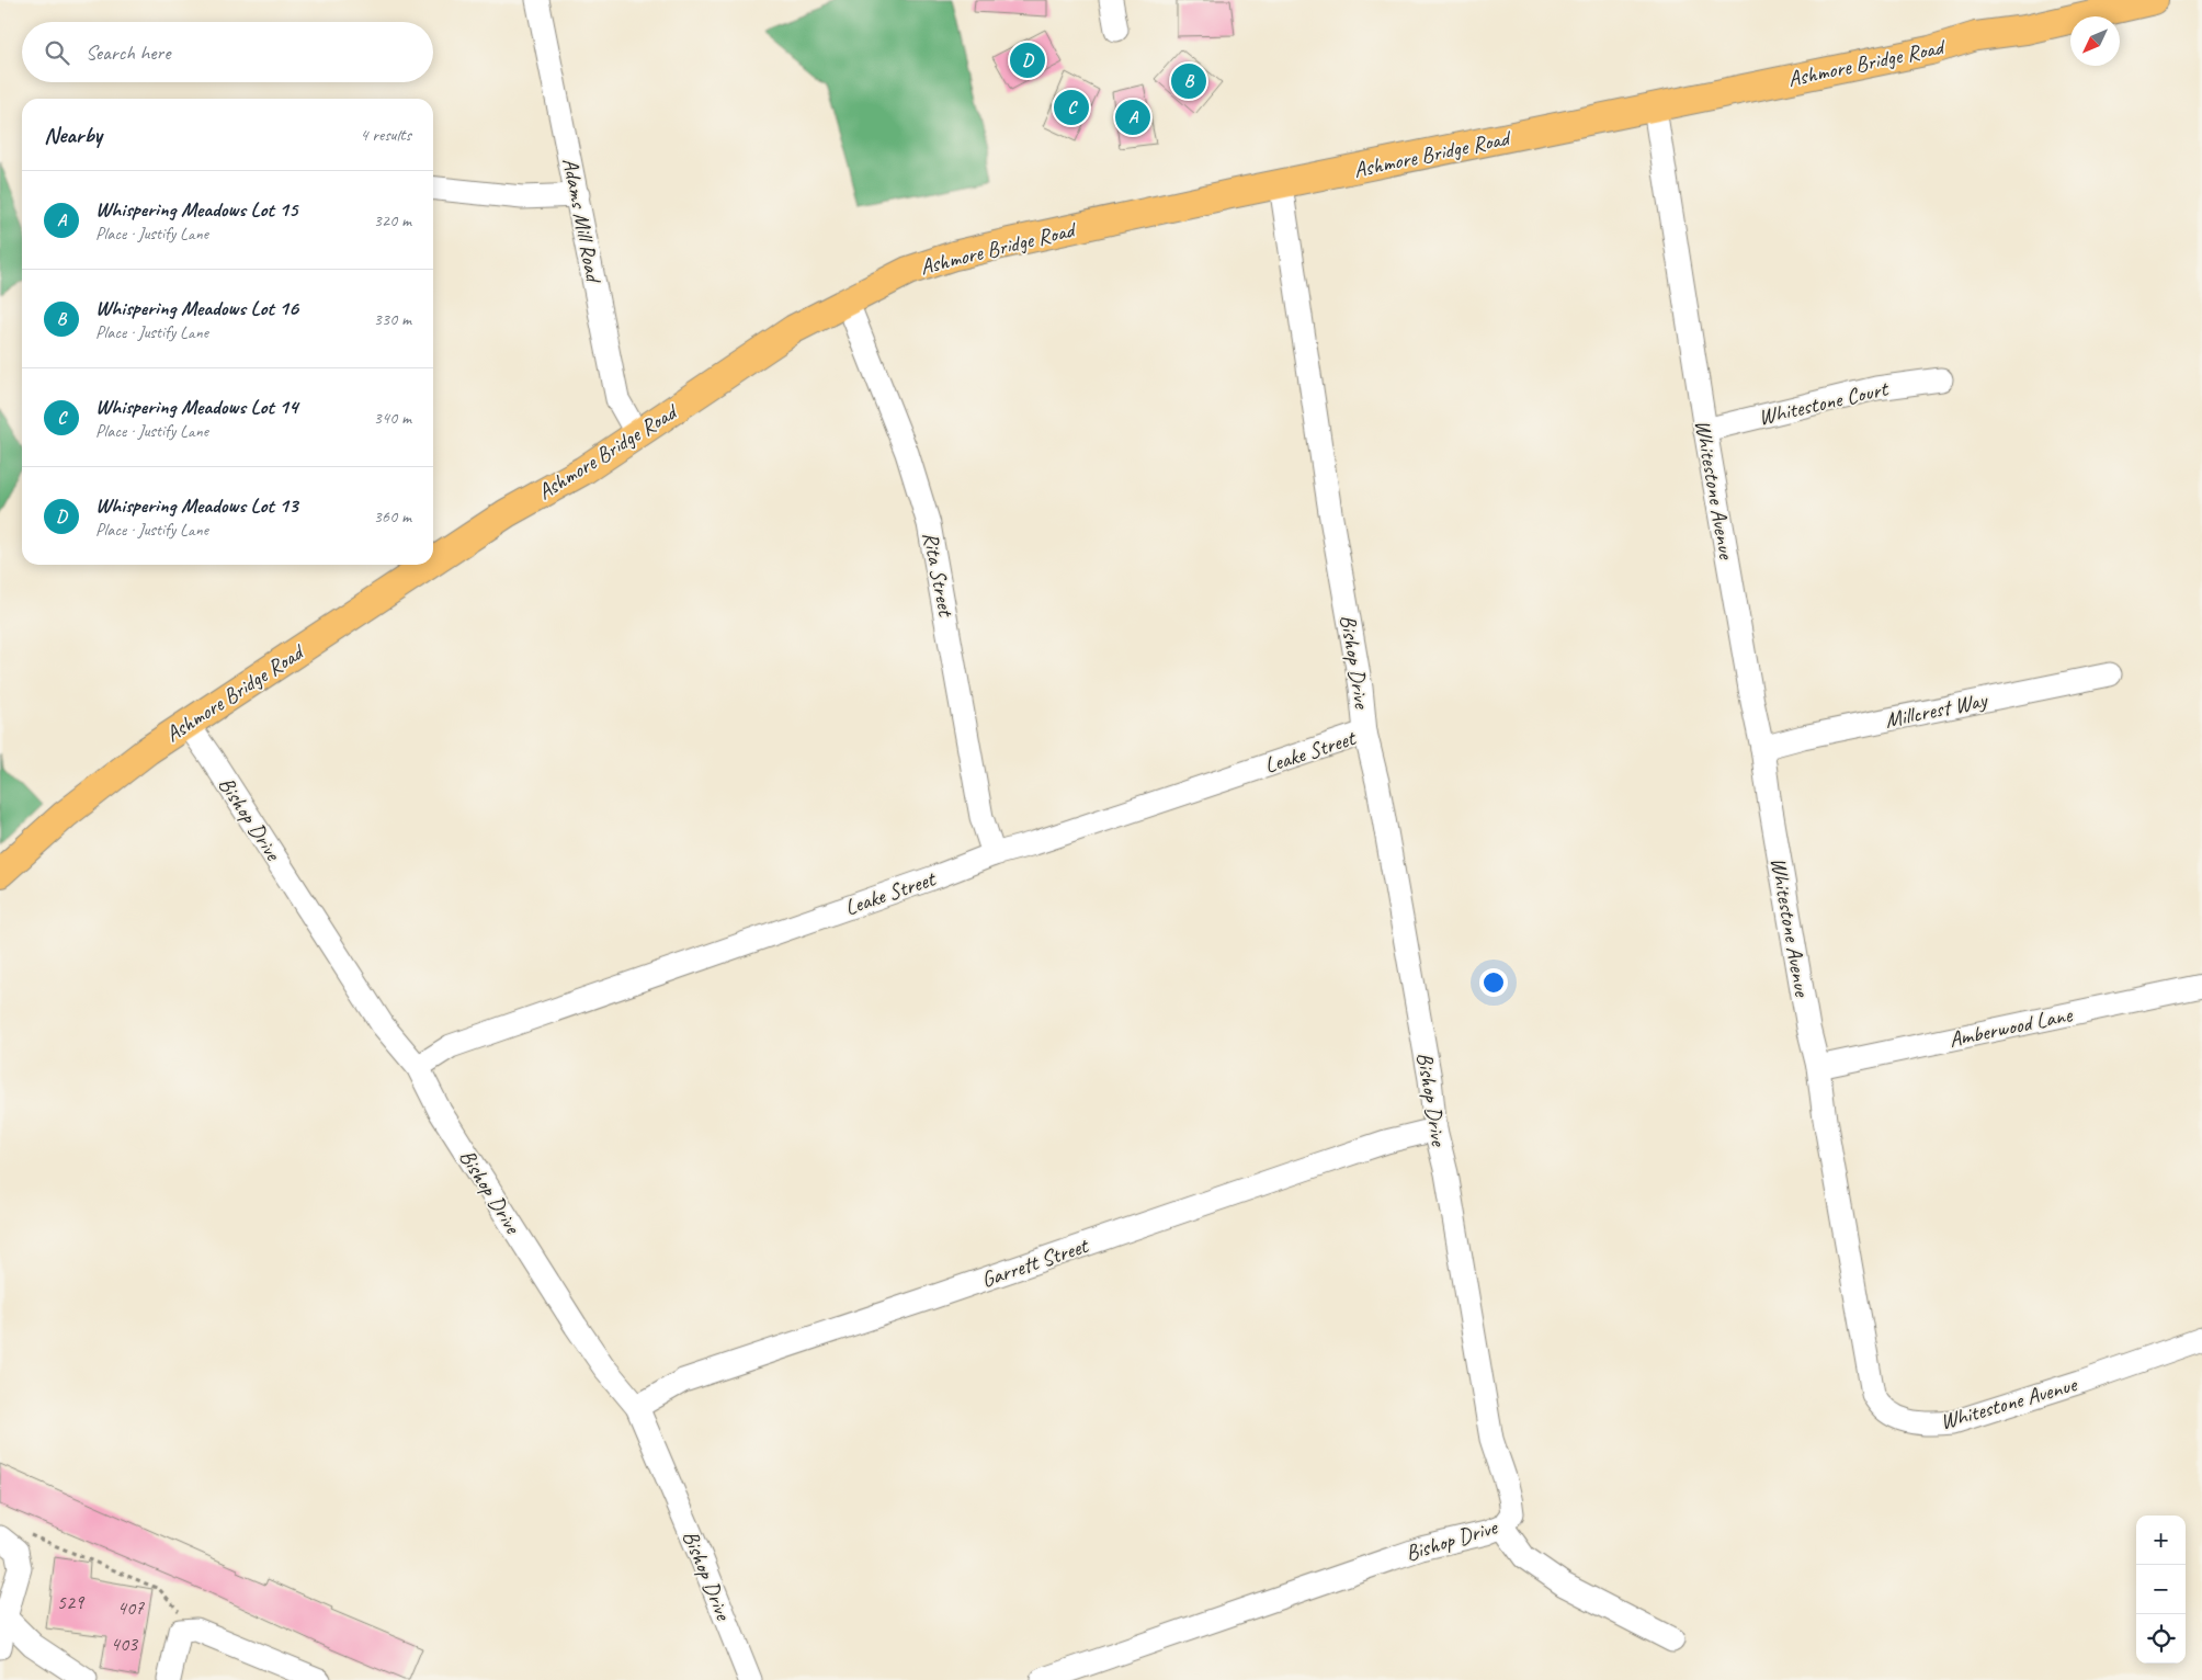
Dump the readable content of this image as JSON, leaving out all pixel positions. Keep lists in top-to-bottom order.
{
  "streets": {
    "main road": ["Ashmore Bridge Road"],
    "street": [
      "Adams Mill Road",
      "Whitestone Court",
      "Whitestone Avenue",
      "Rita Street",
      "Bishop Drive",
      "Millcrest Way",
      "Leake Street",
      "Amberwood Lane",
      "Garrett Street"
    ]
  },
  "crossings": [
    ["Ashmore Bridge Road", "Adams Mill Road"],
    ["Ashmore Bridge Road", "Whitestone Avenue"],
    ["Ashmore Bridge Road", "Rita Street"],
    ["Ashmore Bridge Road", "Bishop Drive"],
    ["Whitestone Court", "Whitestone Avenue"],
    ["Whitestone Avenue", "Millcrest Way"],
    ["Whitestone Avenue", "Amberwood Lane"],
    ["Rita Street", "Leake Street"],
    ["Bishop Drive", "Leake Street"],
    ["Bishop Drive", "Garrett Street"]
  ],
  "house_numbers": ["529", "407", "403"],
  "north": "bottom left",
  "page": {
    "search": "Search here",
    "pins": [
      "D",
      "B",
      "C",
      "A"
    ],
    "heading": ["Nearby", "4 results"],
    "list": [
      {
        "mark": "A",
        "name": "Whispering Meadows Lot 15",
        "note": "Place · Justify Lane",
        "value": "320 m"
      },
      {
        "mark": "B",
        "name": "Whispering Meadows Lot 16",
        "note": "Place · Justify Lane",
        "value": "330 m"
      },
      {
        "mark": "C",
        "name": "Whispering Meadows Lot 14",
        "note": "Place · Justify Lane",
        "value": "340 m"
      },
      {
        "mark": "D",
        "name": "Whispering Meadows Lot 13",
        "note": "Place · Justify Lane",
        "value": "360 m"
      }
    ],
    "map_buttons": ["+", "−"]
  }
}
